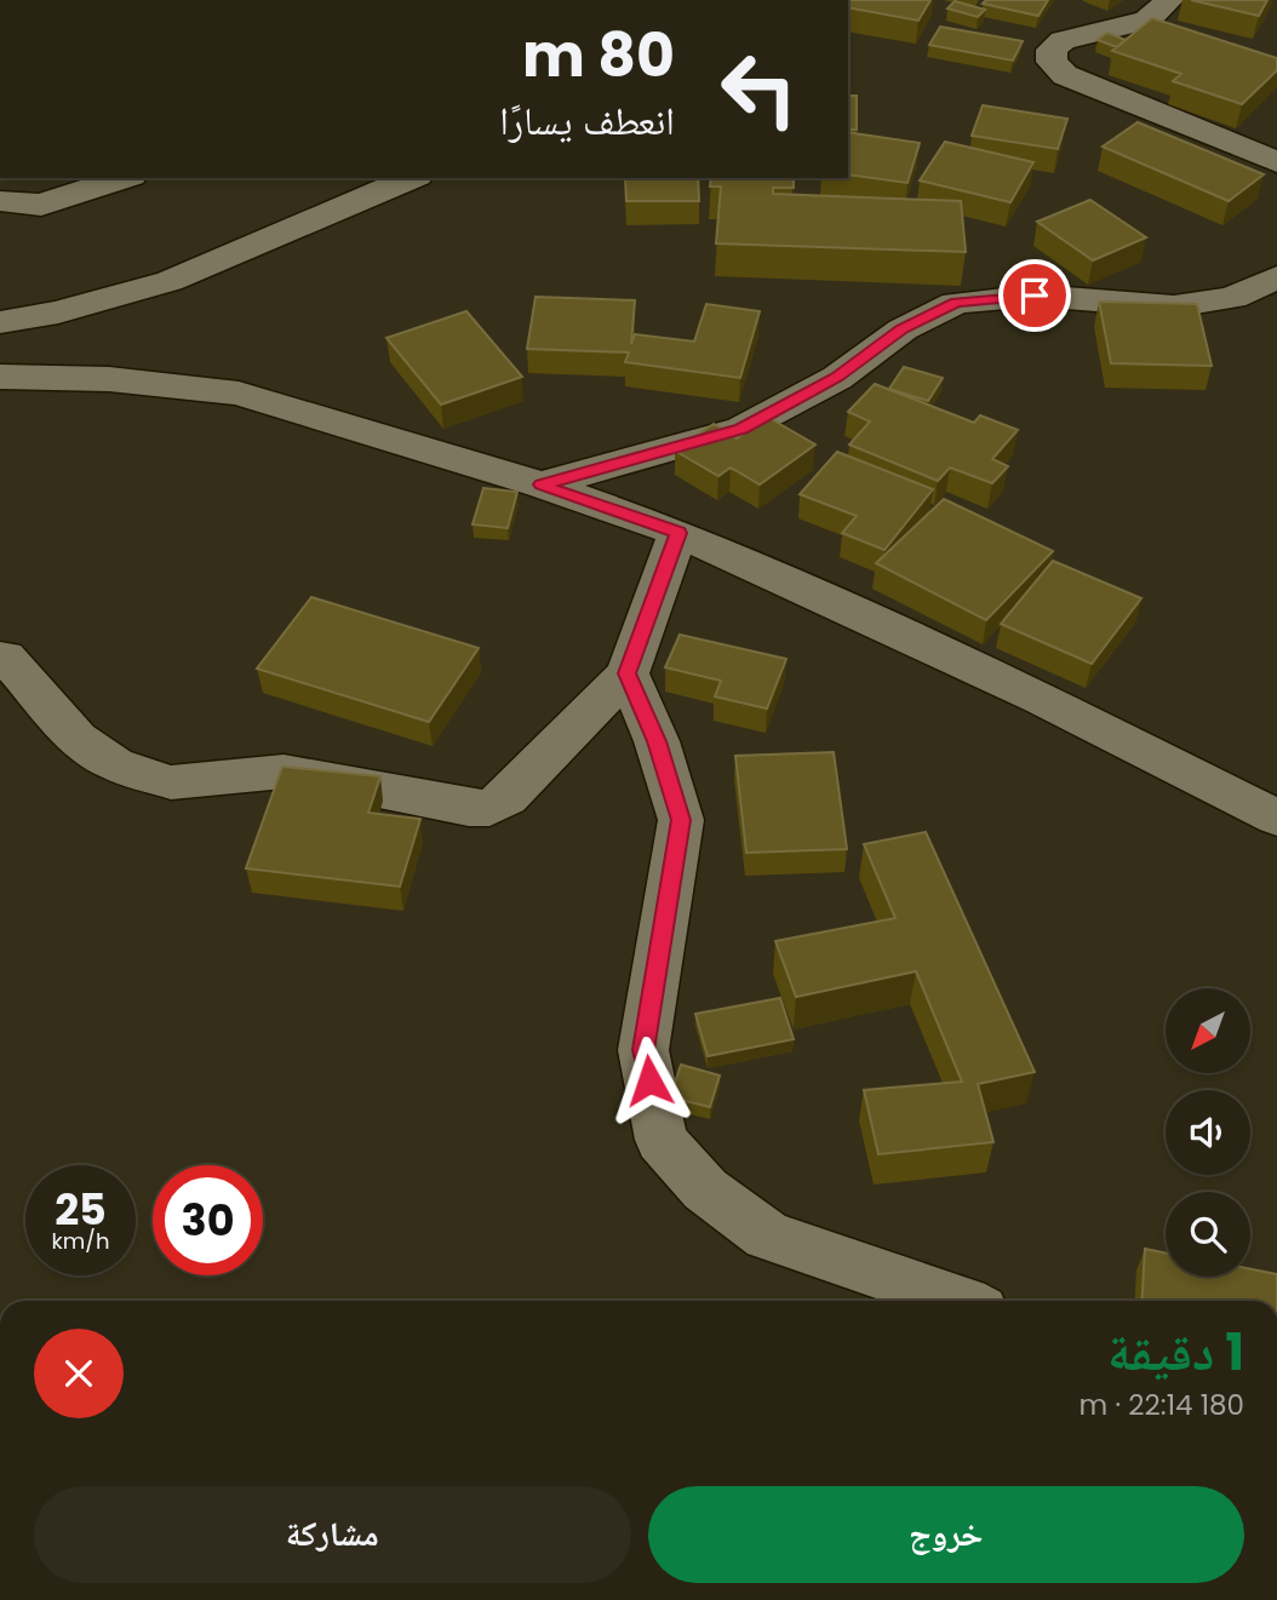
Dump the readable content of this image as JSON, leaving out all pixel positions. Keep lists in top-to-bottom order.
{
  "north": "bottom left",
  "page": {
    "turn": ["80 m", "انعطف يسارًا"],
    "speed": "25 km/h",
    "limit": "30",
    "heading": ["1 دقيقة", "180 m · 22:14"],
    "buttons": ["خروج", "مشاركة"]
  }
}
